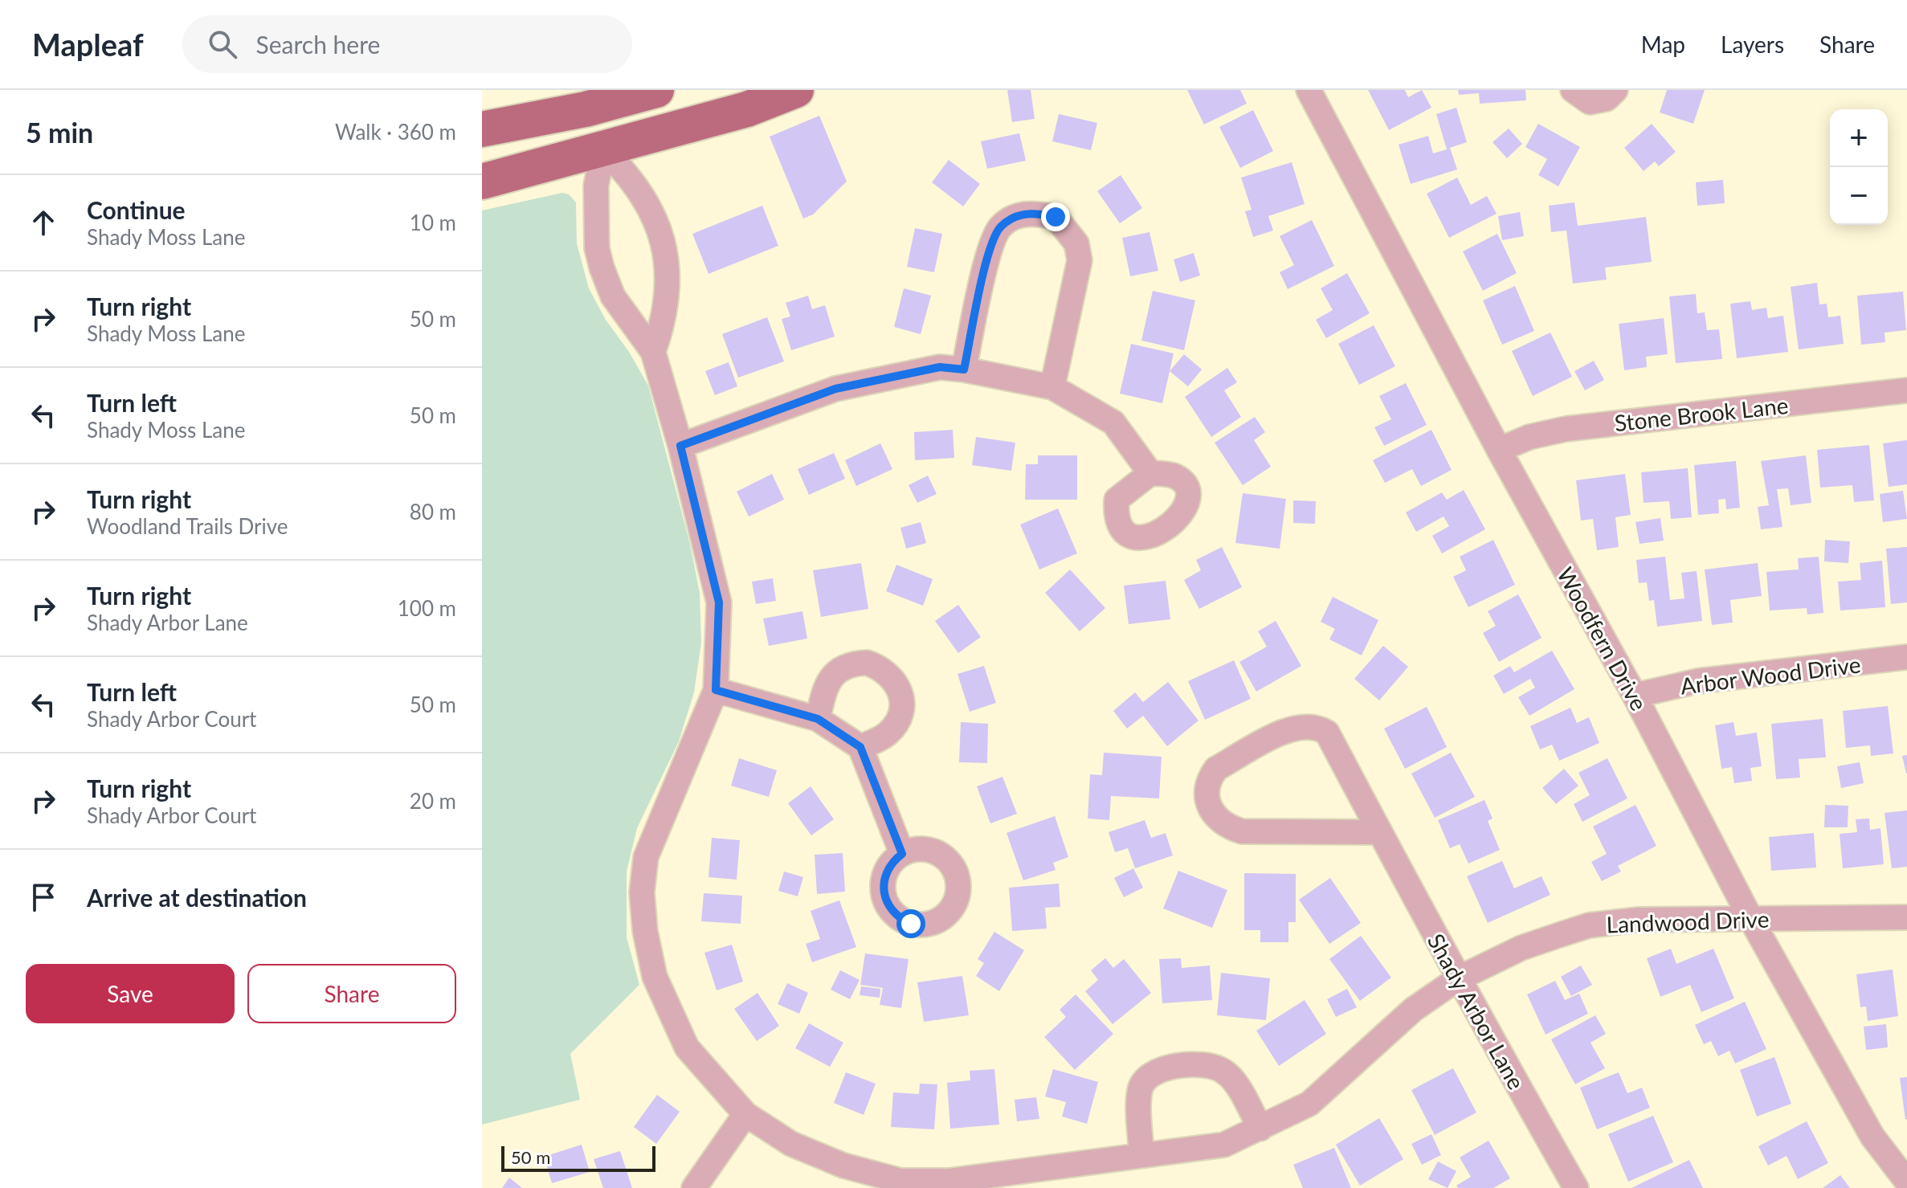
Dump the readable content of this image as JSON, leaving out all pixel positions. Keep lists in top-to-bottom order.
{
  "streets": {
    "street": [
      "Stone Brook Lane",
      "Woodfern Drive",
      "Arbor Wood Drive",
      "Landwood Drive",
      "Shady Arbor Lane"
    ]
  },
  "crossings": [
    ["Stone Brook Lane", "Woodfern Drive"],
    ["Woodfern Drive", "Arbor Wood Drive"],
    ["Woodfern Drive", "Landwood Drive"],
    ["Landwood Drive", "Shady Arbor Lane"]
  ],
  "scale_bar": "50 m",
  "page": {
    "header": "Mapleaf",
    "search": "Search here",
    "nav": ["Map", "Layers", "Share"],
    "heading": ["5 min", "Walk · 360 m"],
    "map_buttons": ["+", "−"],
    "list": [
      ["Continue", "Shady Moss Lane", "10 m"],
      ["Turn right", "Shady Moss Lane", "50 m"],
      ["Turn left", "Shady Moss Lane", "50 m"],
      ["Turn right", "Woodland Trails Drive", "80 m"],
      ["Turn right", "Shady Arbor Lane", "100 m"],
      ["Turn left", "Shady Arbor Court", "50 m"],
      ["Turn right", "Shady Arbor Court", "20 m"],
      "Arrive at destination"
    ],
    "buttons": ["Save", "Share"],
    "scale": "50 m"
  }
}
